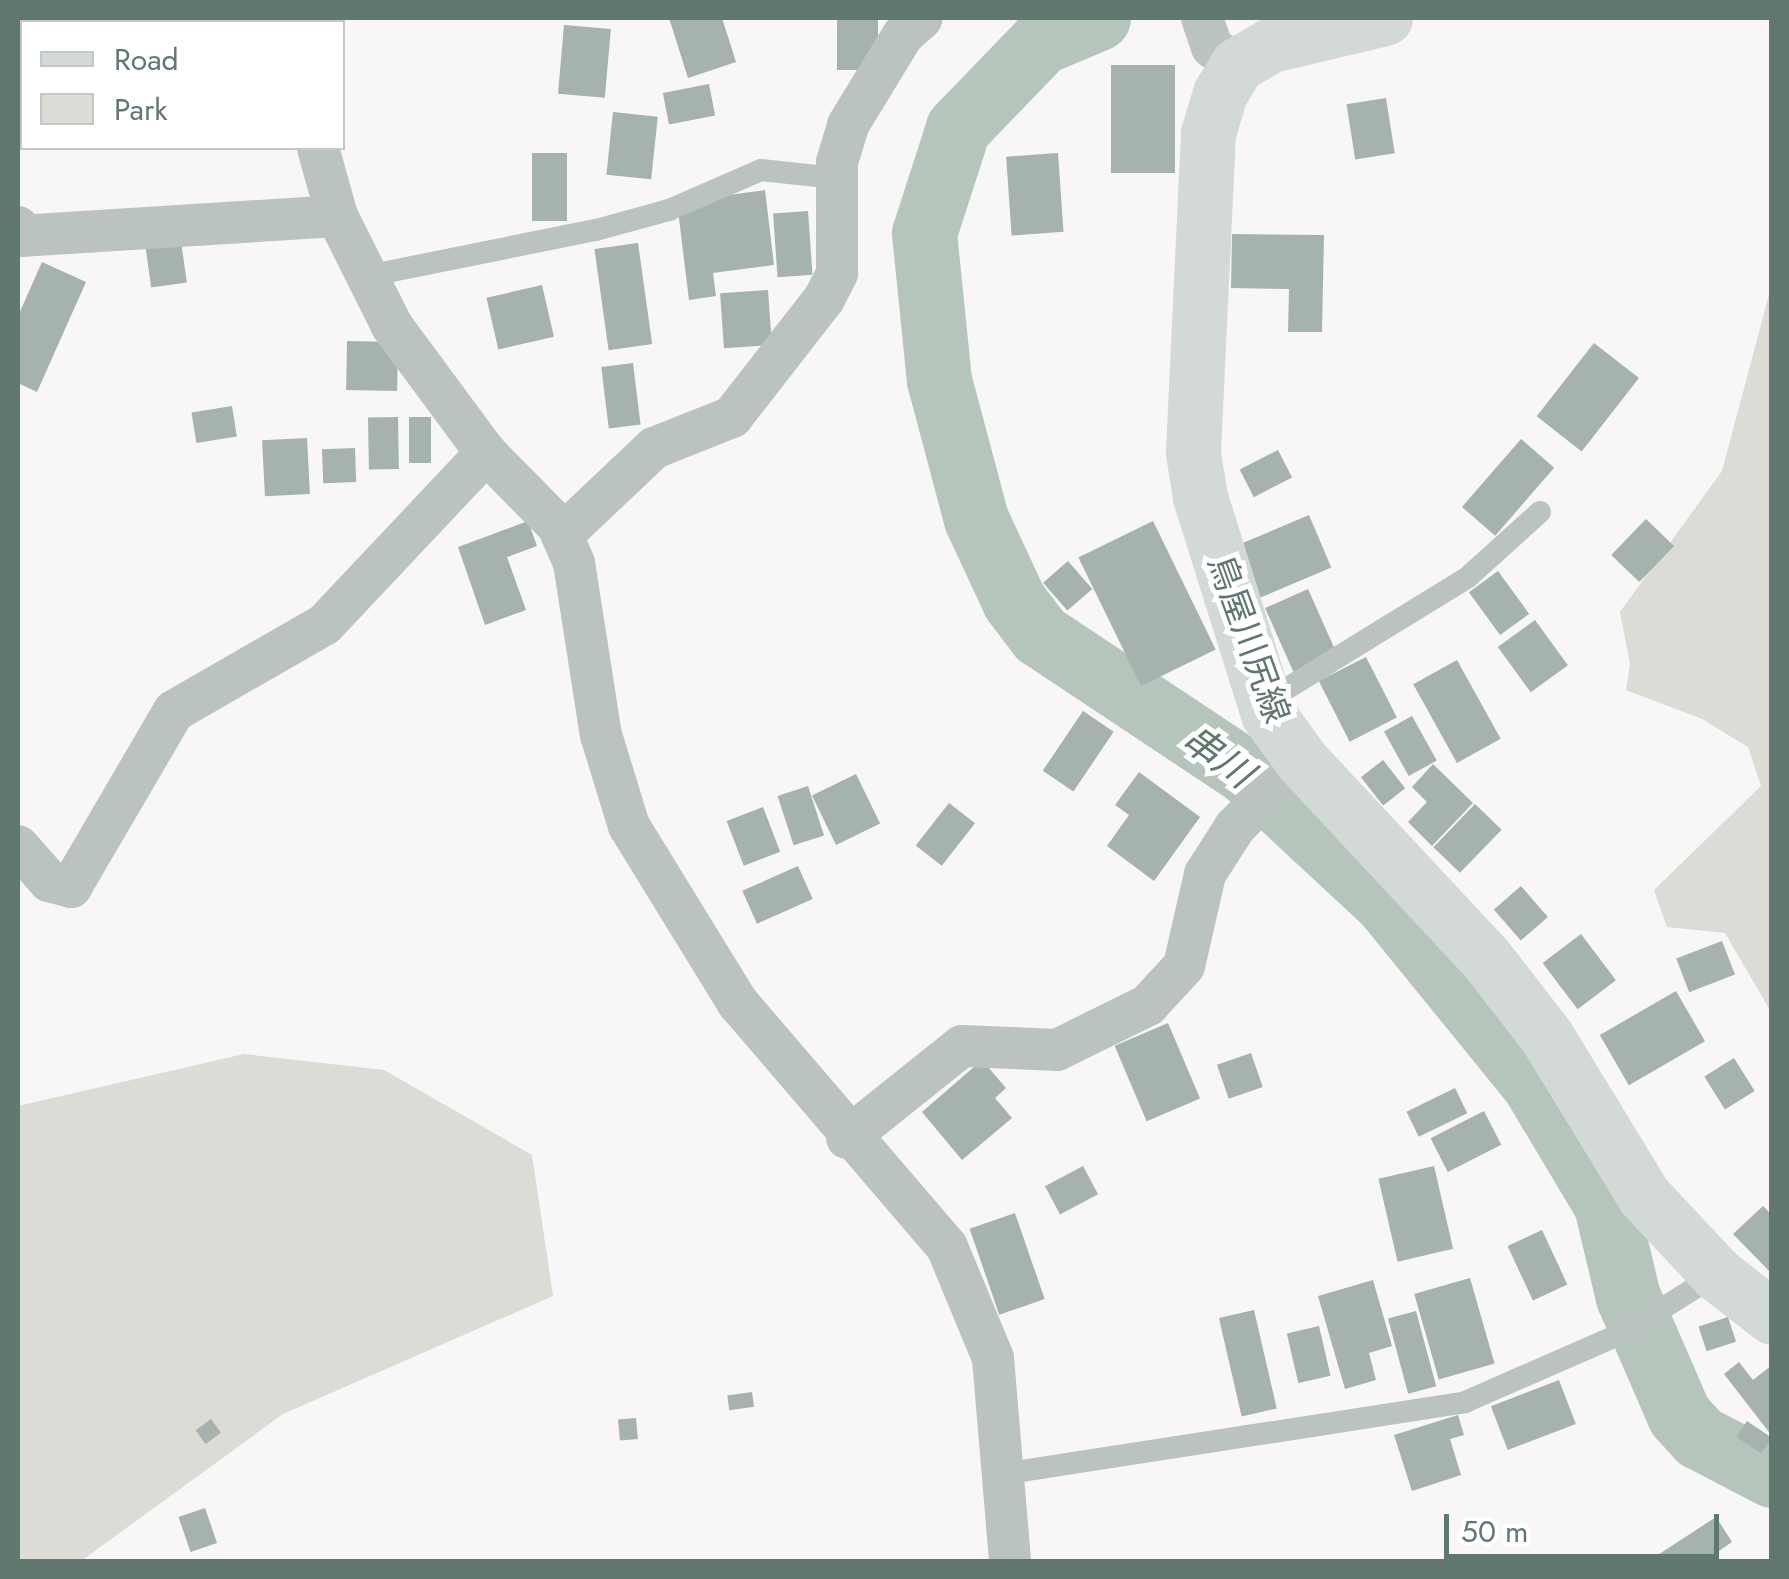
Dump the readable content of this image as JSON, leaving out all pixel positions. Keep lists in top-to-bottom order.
{
  "streets": {
    "main road": ["鳥屋川尻線"]
  },
  "water": ["串川"],
  "legend": ["Road", "Park"],
  "scale_bar": "50 m"
}
